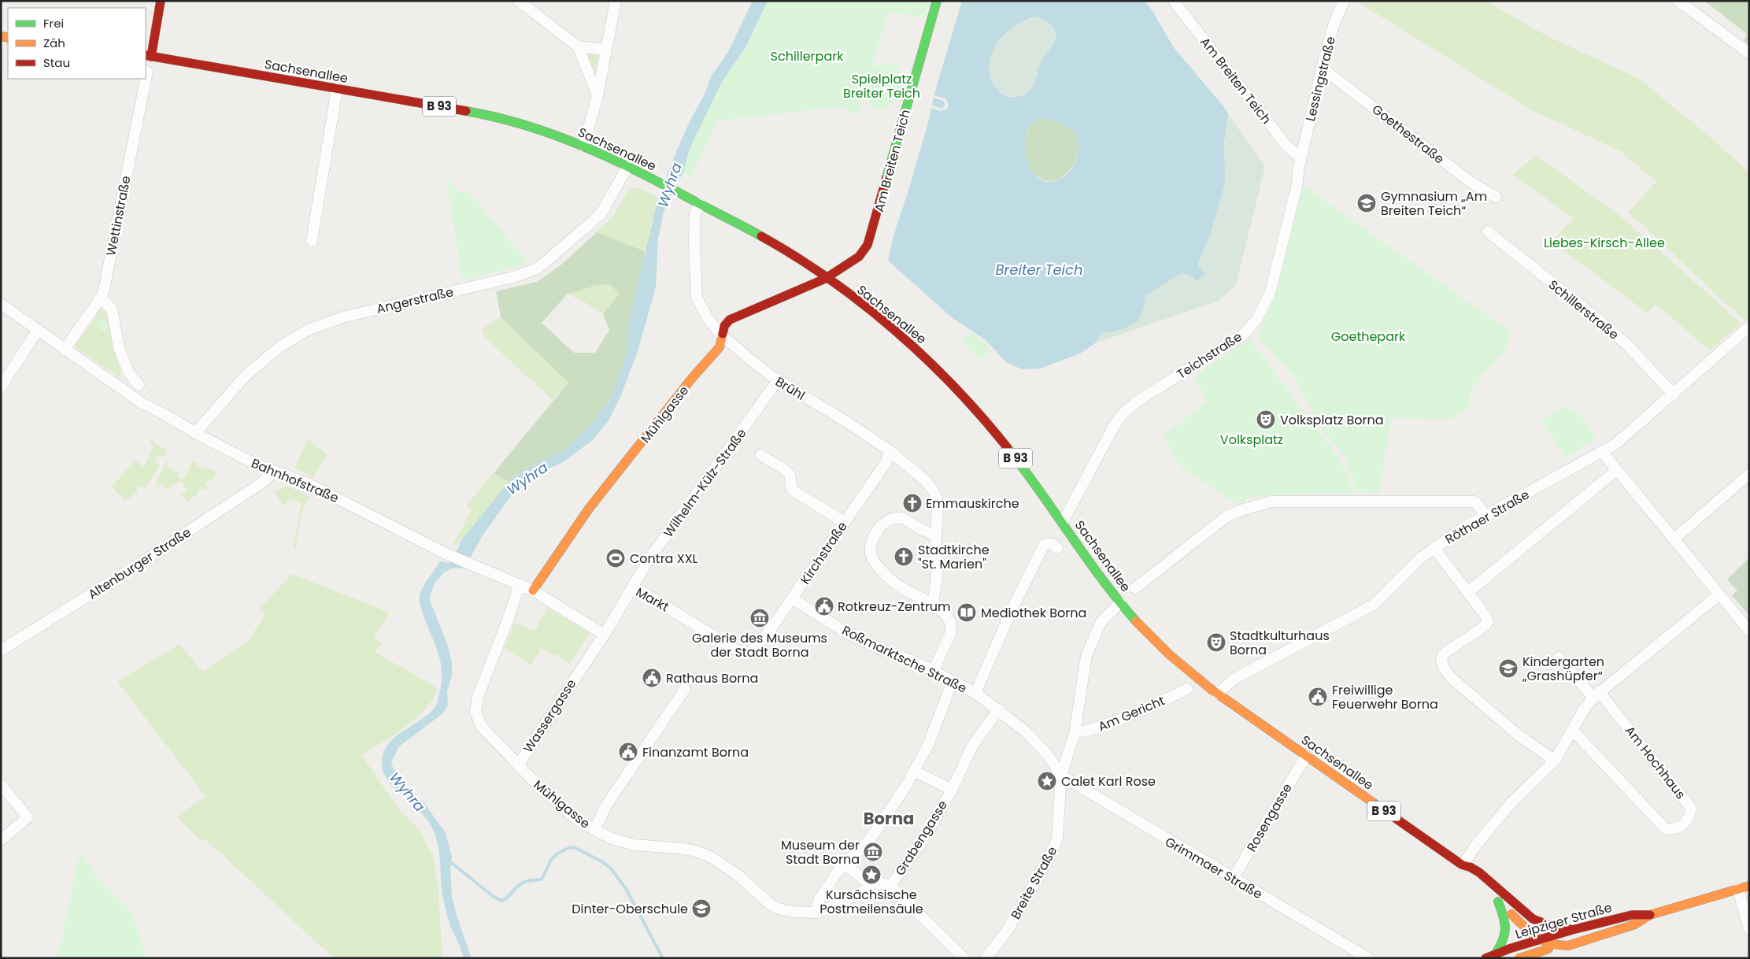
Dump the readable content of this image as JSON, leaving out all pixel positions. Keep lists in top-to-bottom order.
{
  "streets": {
    "main road": [
      "Sachsenallee",
      "Am Breiten Teich",
      "B 93",
      "Mühlgasse",
      "Leipziger Straße"
    ],
    "street": [
      "Lessingstraße",
      "Goethestraße",
      "Wettinstraße",
      "Angerstraße",
      "Schillerstraße",
      "Teichstraße",
      "Brühl",
      "Bahnhofstraße",
      "Wilhelm-Külz-Straße",
      "Röthaer Straße",
      "Kirchstraße",
      "Altenburger Straße",
      "Markt",
      "Roßmarktsche Straße",
      "Am Gericht",
      "Wassergasse",
      "Am Hochhaus",
      "Rosengasse",
      "Grabengasse",
      "Grimmaer Straße",
      "Breite Straße"
    ]
  },
  "crossings": [
    ["Sachsenallee", "Am Breiten Teich"],
    ["Sachsenallee", "B 93"],
    ["Sachsenallee", "Angerstraße"],
    ["Sachsenallee", "Teichstraße"],
    ["Sachsenallee", "Brühl"],
    ["Sachsenallee", "Mühlgasse"],
    ["Sachsenallee", "Röthaer Straße"],
    ["Sachsenallee", "Rosengasse"],
    ["Sachsenallee", "Breite Straße"],
    ["Sachsenallee", "Leipziger Straße"],
    ["Lessingstraße", "Am Breiten Teich"],
    ["Lessingstraße", "Goethestraße"],
    ["Lessingstraße", "Teichstraße"],
    ["Am Breiten Teich", "Teichstraße"],
    ["Am Breiten Teich", "Mühlgasse"],
    ["B 93", "Leipziger Straße"],
    ["Wettinstraße", "Bahnhofstraße"],
    ["Angerstraße", "Bahnhofstraße"],
    ["Schillerstraße", "Röthaer Straße"],
    ["Brühl", "Mühlgasse"],
    ["Brühl", "Wilhelm-Külz-Straße"],
    ["Brühl", "Kirchstraße"],
    ["Mühlgasse", "Bahnhofstraße"],
    ["Mühlgasse", "Wassergasse"],
    ["Bahnhofstraße", "Altenburger Straße"],
    ["Bahnhofstraße", "Markt"],
    ["Wilhelm-Külz-Straße", "Markt"],
    ["Kirchstraße", "Markt"],
    ["Kirchstraße", "Roßmarktsche Straße"],
    ["Markt", "Wassergasse"],
    ["Roßmarktsche Straße", "Grabengasse"],
    ["Roßmarktsche Straße", "Grimmaer Straße"],
    ["Roßmarktsche Straße", "Breite Straße"],
    ["Am Gericht", "Breite Straße"],
    ["Rosengasse", "Grimmaer Straße"],
    ["Grimmaer Straße", "Breite Straße"]
  ],
  "districts": ["Borna"],
  "water": ["Wyhra", "Breiter Teich"],
  "parks": [
    "Schillerpark",
    "Spielplatz Breiter Teich",
    "Liebes-Kirsch-Allee",
    "Goethepark",
    "Volksplatz"
  ],
  "places": {
    "school or university": ["Gymnasium „Am Breiten Teich“", "Kindergarten „Grashüpfer“", "Dinter-Oberschule"],
    "theatre": ["Volksplatz Borna", "Stadtkulturhaus Borna"],
    "church": ["Emmauskirche", "Stadtkirche \"St. Marien\""],
    "sports": ["Contra XXL"],
    "public building": [
      "Rotkreuz-Zentrum",
      "Rathaus Borna",
      "Freiwillige Feuerwehr Borna",
      "Finanzamt Borna"
    ],
    "library": ["Mediothek Borna"],
    "museum": ["Galerie des Museums der Stadt Borna", "Museum der Stadt Borna"],
    "place": ["Calet Karl Rose", "Kursächsische Postmeilensäule"]
  },
  "legend": ["Frei", "Zäh", "Stau"]
}
